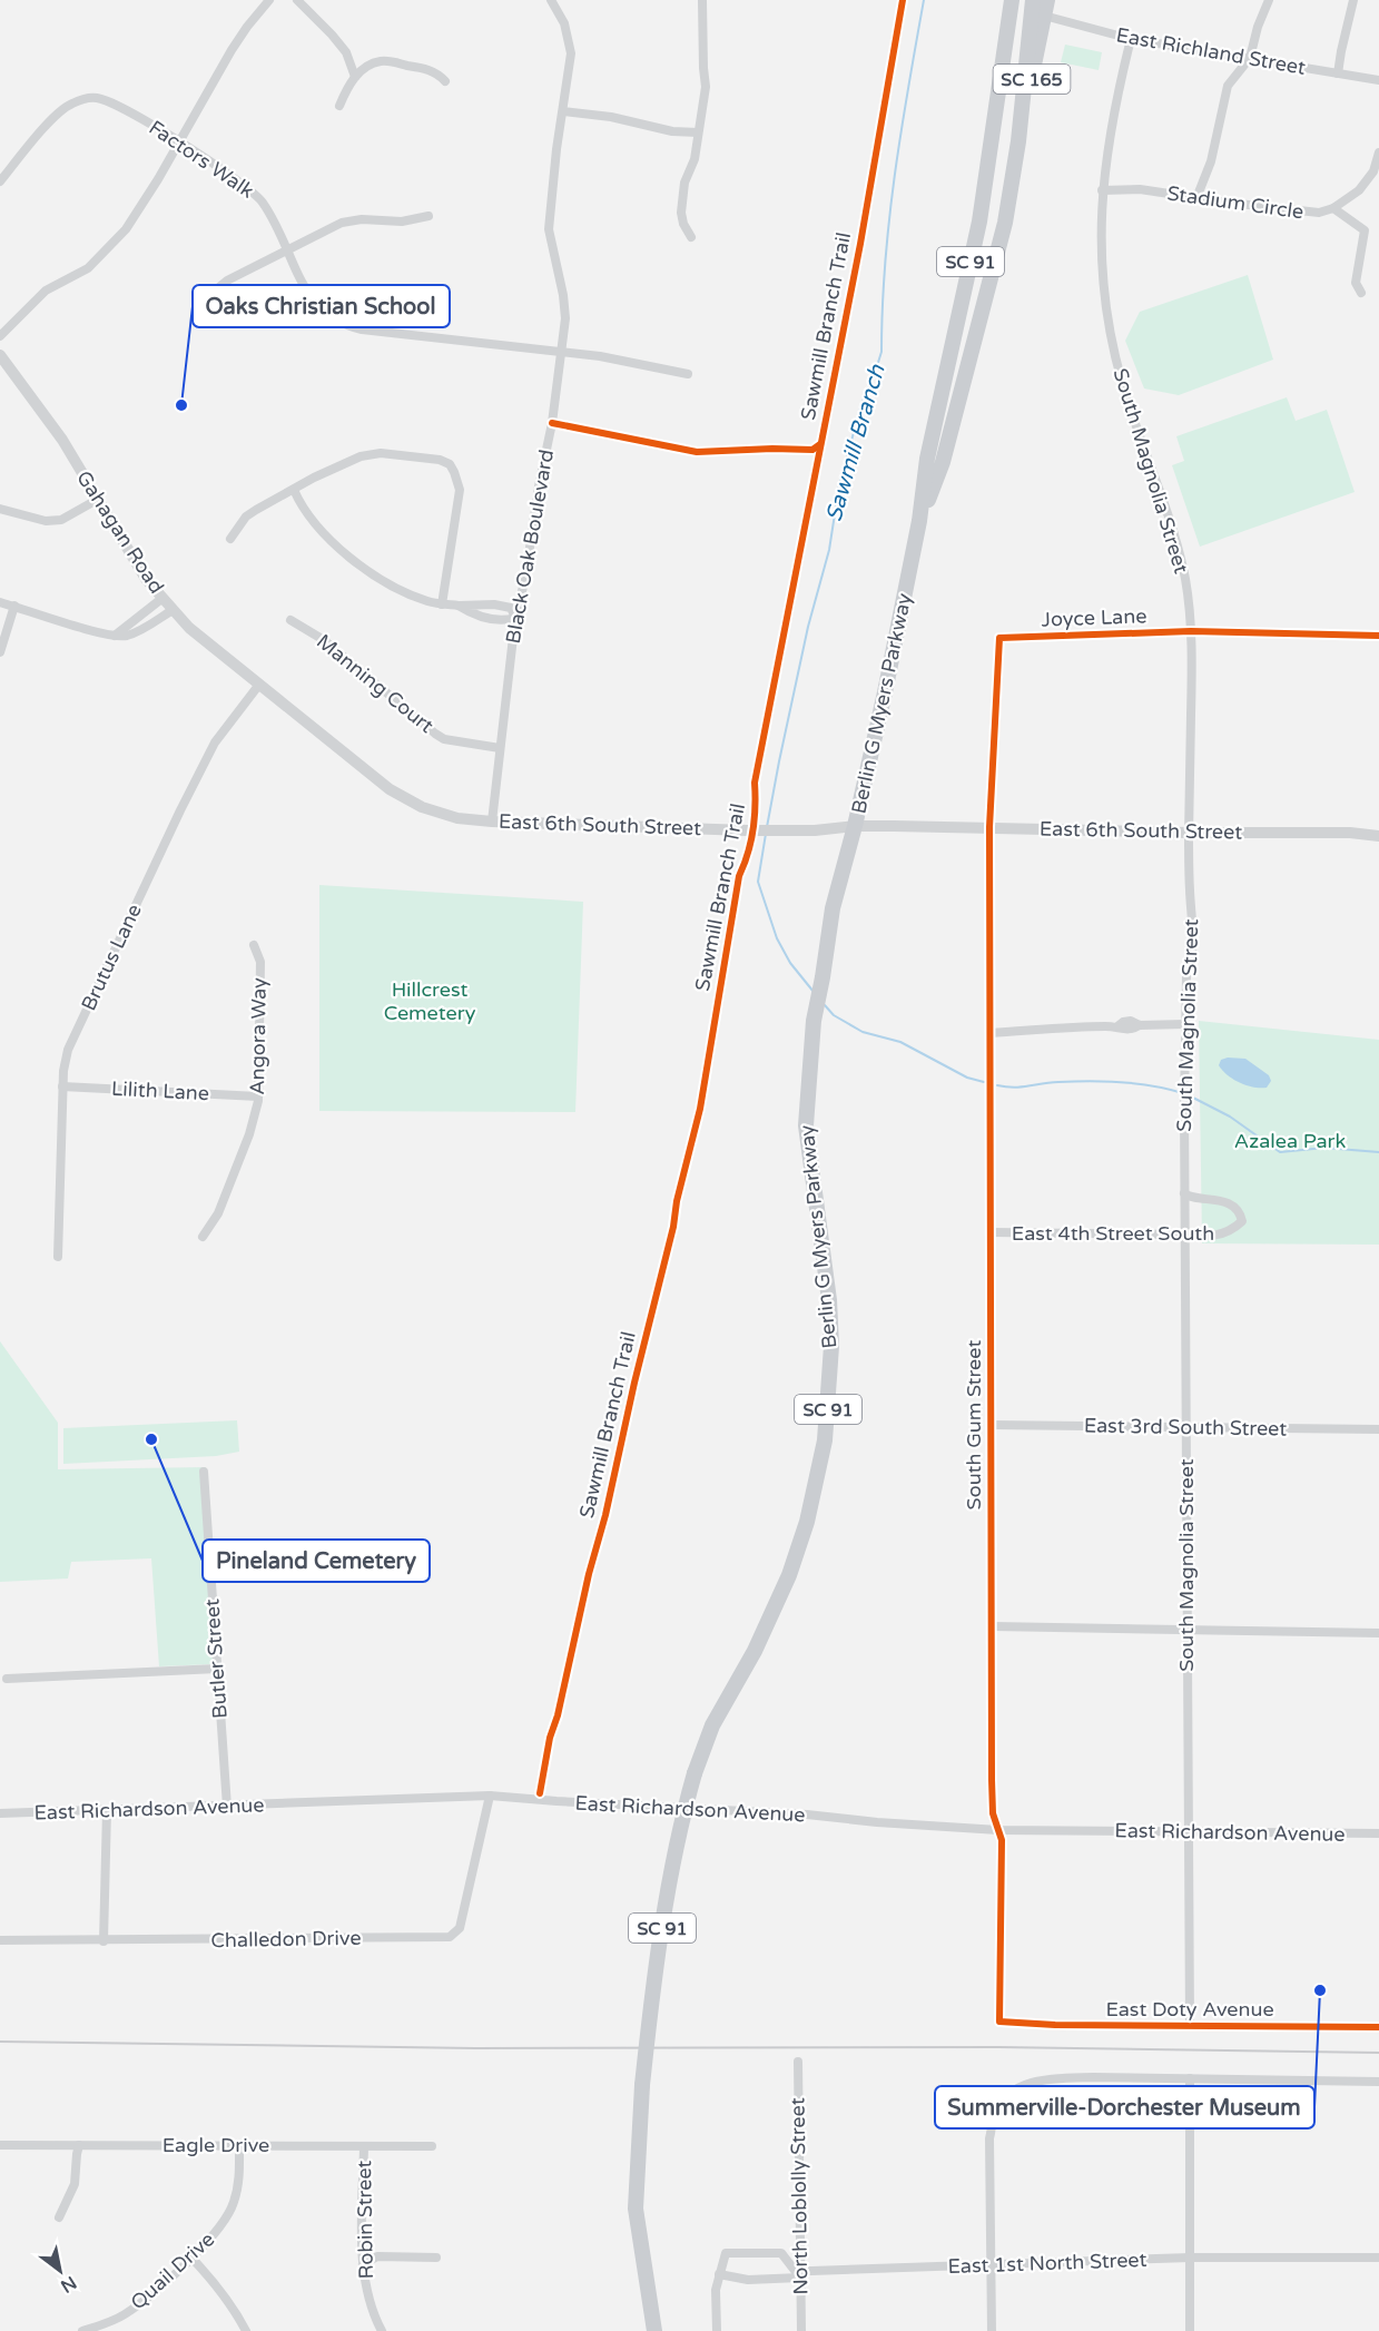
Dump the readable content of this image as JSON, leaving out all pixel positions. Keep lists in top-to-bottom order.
{
  "streets": {
    "main road": ["SC 165", "SC 91", "Berlin G Myers Parkway"],
    "street": [
      "East Richland Street",
      "Factors Walk",
      "Stadium Circle",
      "South Magnolia Street",
      "Gahagan Road",
      "Black Oak Boulevard",
      "Joyce Lane",
      "Manning Court",
      "East 6th South Street",
      "Brutus Lane",
      "Angora Way",
      "Lilith Lane",
      "East 4th Street South",
      "South Gum Street",
      "East 3rd South Street",
      "Butler Street",
      "East Richardson Avenue",
      "Challedon Drive",
      "East Doty Avenue",
      "Eagle Drive",
      "North Loblolly Street",
      "Robin Street",
      "East 1st North Street",
      "Quail Drive"
    ],
    "cycle path": ["Sawmill Branch Trail"]
  },
  "crossings": [
    ["East Richland Street", "SC 165"],
    ["East Richland Street", "South Magnolia Street"],
    ["SC 165", "Berlin G Myers Parkway"],
    ["Factors Walk", "Black Oak Boulevard"],
    ["Stadium Circle", "South Magnolia Street"],
    ["South Magnolia Street", "Joyce Lane"],
    ["South Magnolia Street", "East 6th South Street"],
    ["South Magnolia Street", "East 4th Street South"],
    ["South Magnolia Street", "East 3rd South Street"],
    ["South Magnolia Street", "East Richardson Avenue"],
    ["South Magnolia Street", "East Doty Avenue"],
    ["Gahagan Road", "East 6th South Street"],
    ["Gahagan Road", "Brutus Lane"],
    ["Black Oak Boulevard", "Manning Court"],
    ["Black Oak Boulevard", "East 6th South Street"],
    ["Joyce Lane", "East 6th South Street"],
    ["Joyce Lane", "South Gum Street"],
    ["Berlin G Myers Parkway", "East 6th South Street"],
    ["East 6th South Street", "Brutus Lane"],
    ["East 6th South Street", "South Gum Street"],
    ["Brutus Lane", "Lilith Lane"],
    ["Angora Way", "Lilith Lane"],
    ["East 4th Street South", "South Gum Street"],
    ["South Gum Street", "East 3rd South Street"],
    ["South Gum Street", "East Richardson Avenue"],
    ["South Gum Street", "East Doty Avenue"],
    ["Butler Street", "East Richardson Avenue"],
    ["East Richardson Avenue", "Challedon Drive"],
    ["Eagle Drive", "Robin Street"],
    ["Eagle Drive", "Quail Drive"],
    ["North Loblolly Street", "East 1st North Street"]
  ],
  "water": ["Sawmill Branch"],
  "parks": ["Hillcrest Cemetery", "Azalea Park"],
  "places": ["Oaks Christian School", "Pineland Cemetery", "Summerville-Dorchester Museum"],
  "north": "bottom right"
}
